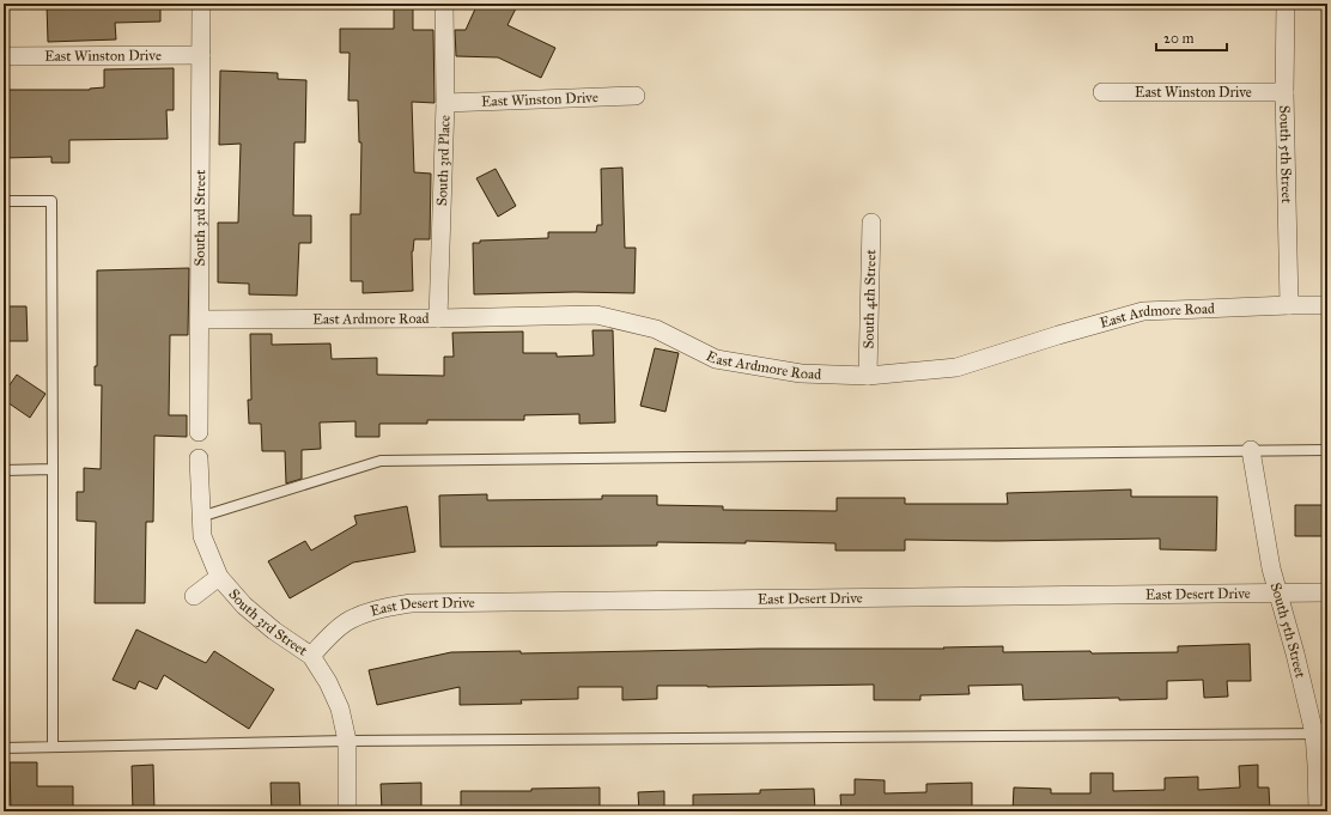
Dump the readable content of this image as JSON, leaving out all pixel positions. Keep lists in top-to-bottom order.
{
  "streets": {
    "street": [
      "East Winston Drive",
      "South 5th Street",
      "South 3rd Place",
      "South 3rd Street",
      "South 4th Street",
      "East Ardmore Road",
      "East Desert Drive"
    ]
  },
  "crossings": [
    ["East Winston Drive", "South 5th Street"],
    ["East Winston Drive", "South 3rd Place"],
    ["East Winston Drive", "South 3rd Street"],
    ["South 5th Street", "East Ardmore Road"],
    ["South 5th Street", "East Desert Drive"],
    ["South 3rd Place", "East Ardmore Road"],
    ["South 3rd Street", "East Ardmore Road"],
    ["South 3rd Street", "East Desert Drive"],
    ["South 4th Street", "East Ardmore Road"]
  ],
  "scale_bar": "20 m"
}
